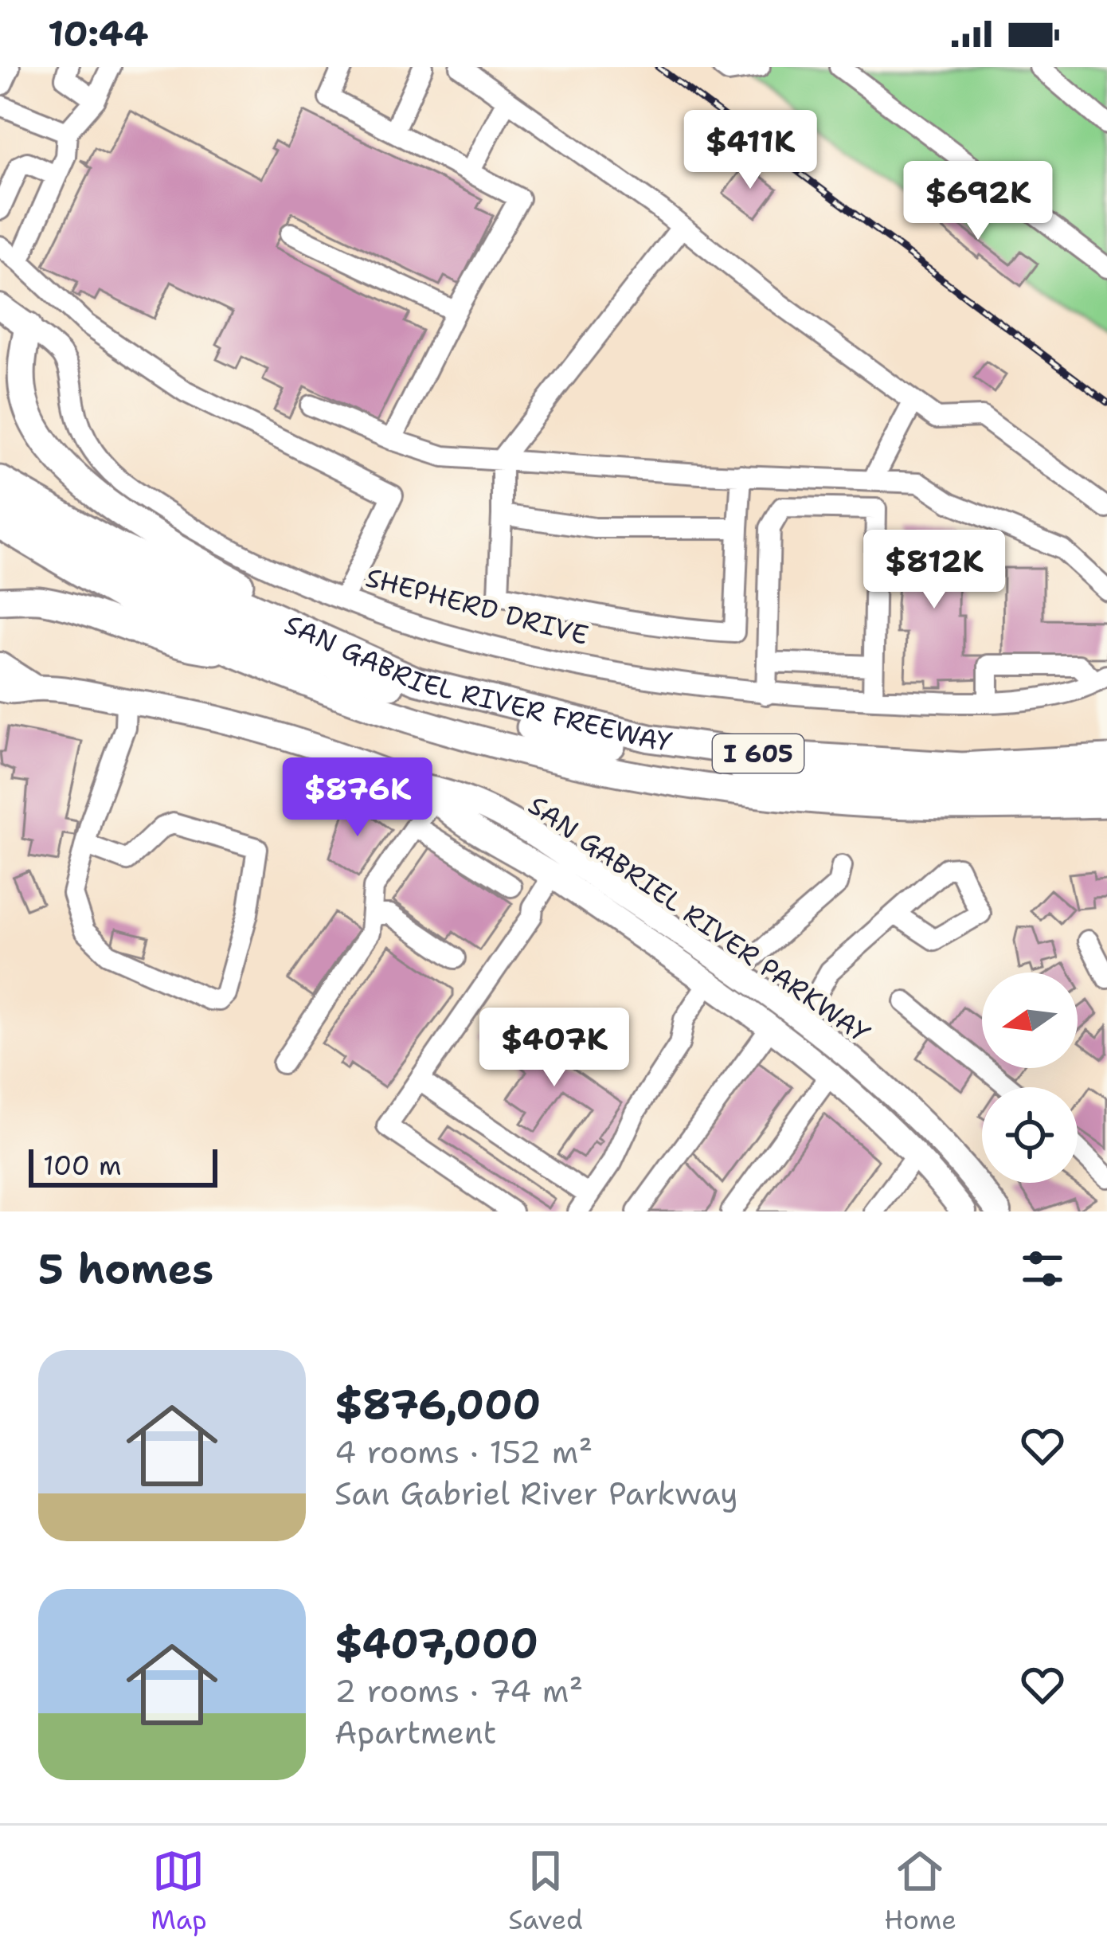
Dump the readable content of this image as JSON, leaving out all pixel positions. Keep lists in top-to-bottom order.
{
  "streets": {
    "highway": ["SAN GABRIEL RIVER FREEWAY", "I 605"],
    "main road": ["SAN GABRIEL RIVER PARKWAY"],
    "street": ["SHEPHERD DRIVE"]
  },
  "scale_bar": "100 m",
  "north": "left",
  "page": {
    "status": "10:44",
    "price": [
      "$411K",
      "$692K",
      "$812K",
      "$876K",
      "$407K"
    ],
    "scale": "100 m",
    "heading": "5 homes",
    "list": [
      {
        "name": "$876,000",
        "note": "4 rooms · 152 m² · San Gabriel River Parkway"
      },
      {
        "name": "$407,000",
        "note": "2 rooms · 74 m² · Apartment"
      }
    ],
    "tabs": ["Map", "Saved", "Home"]
  }
}
